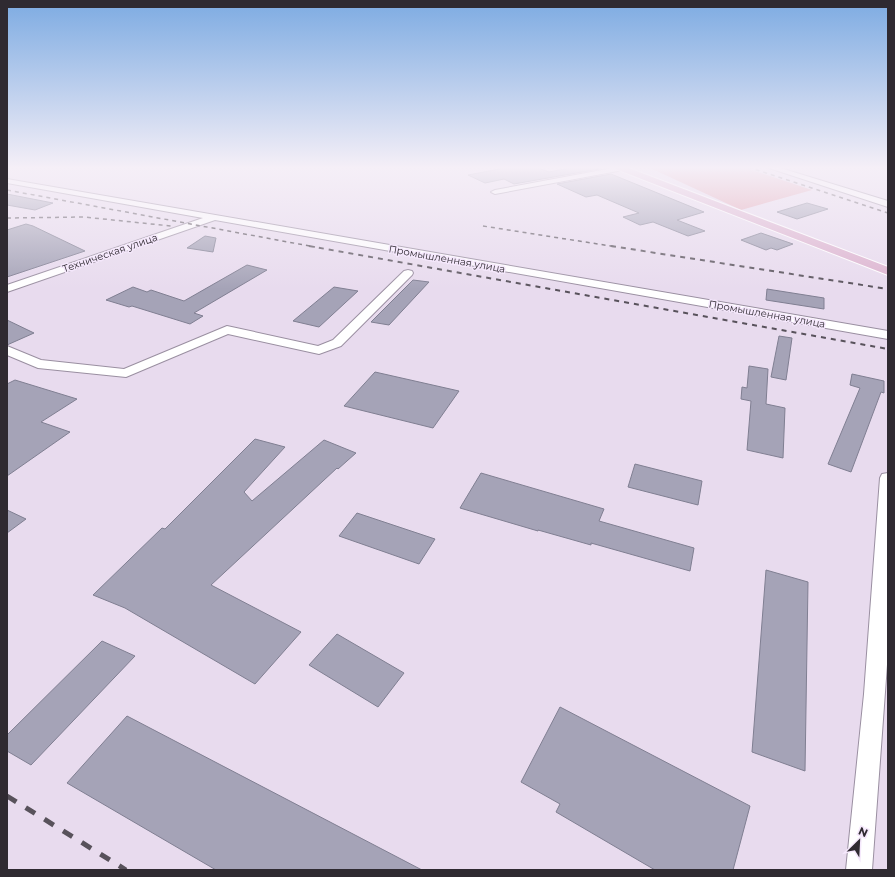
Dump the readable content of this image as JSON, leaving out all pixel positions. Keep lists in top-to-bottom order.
{
  "streets": {
    "street": ["Техническая улица", "Промышленная улица"]
  },
  "crossings": [
    ["Техническая улица", "Промышленная улица"]
  ],
  "north": "top right"
}
